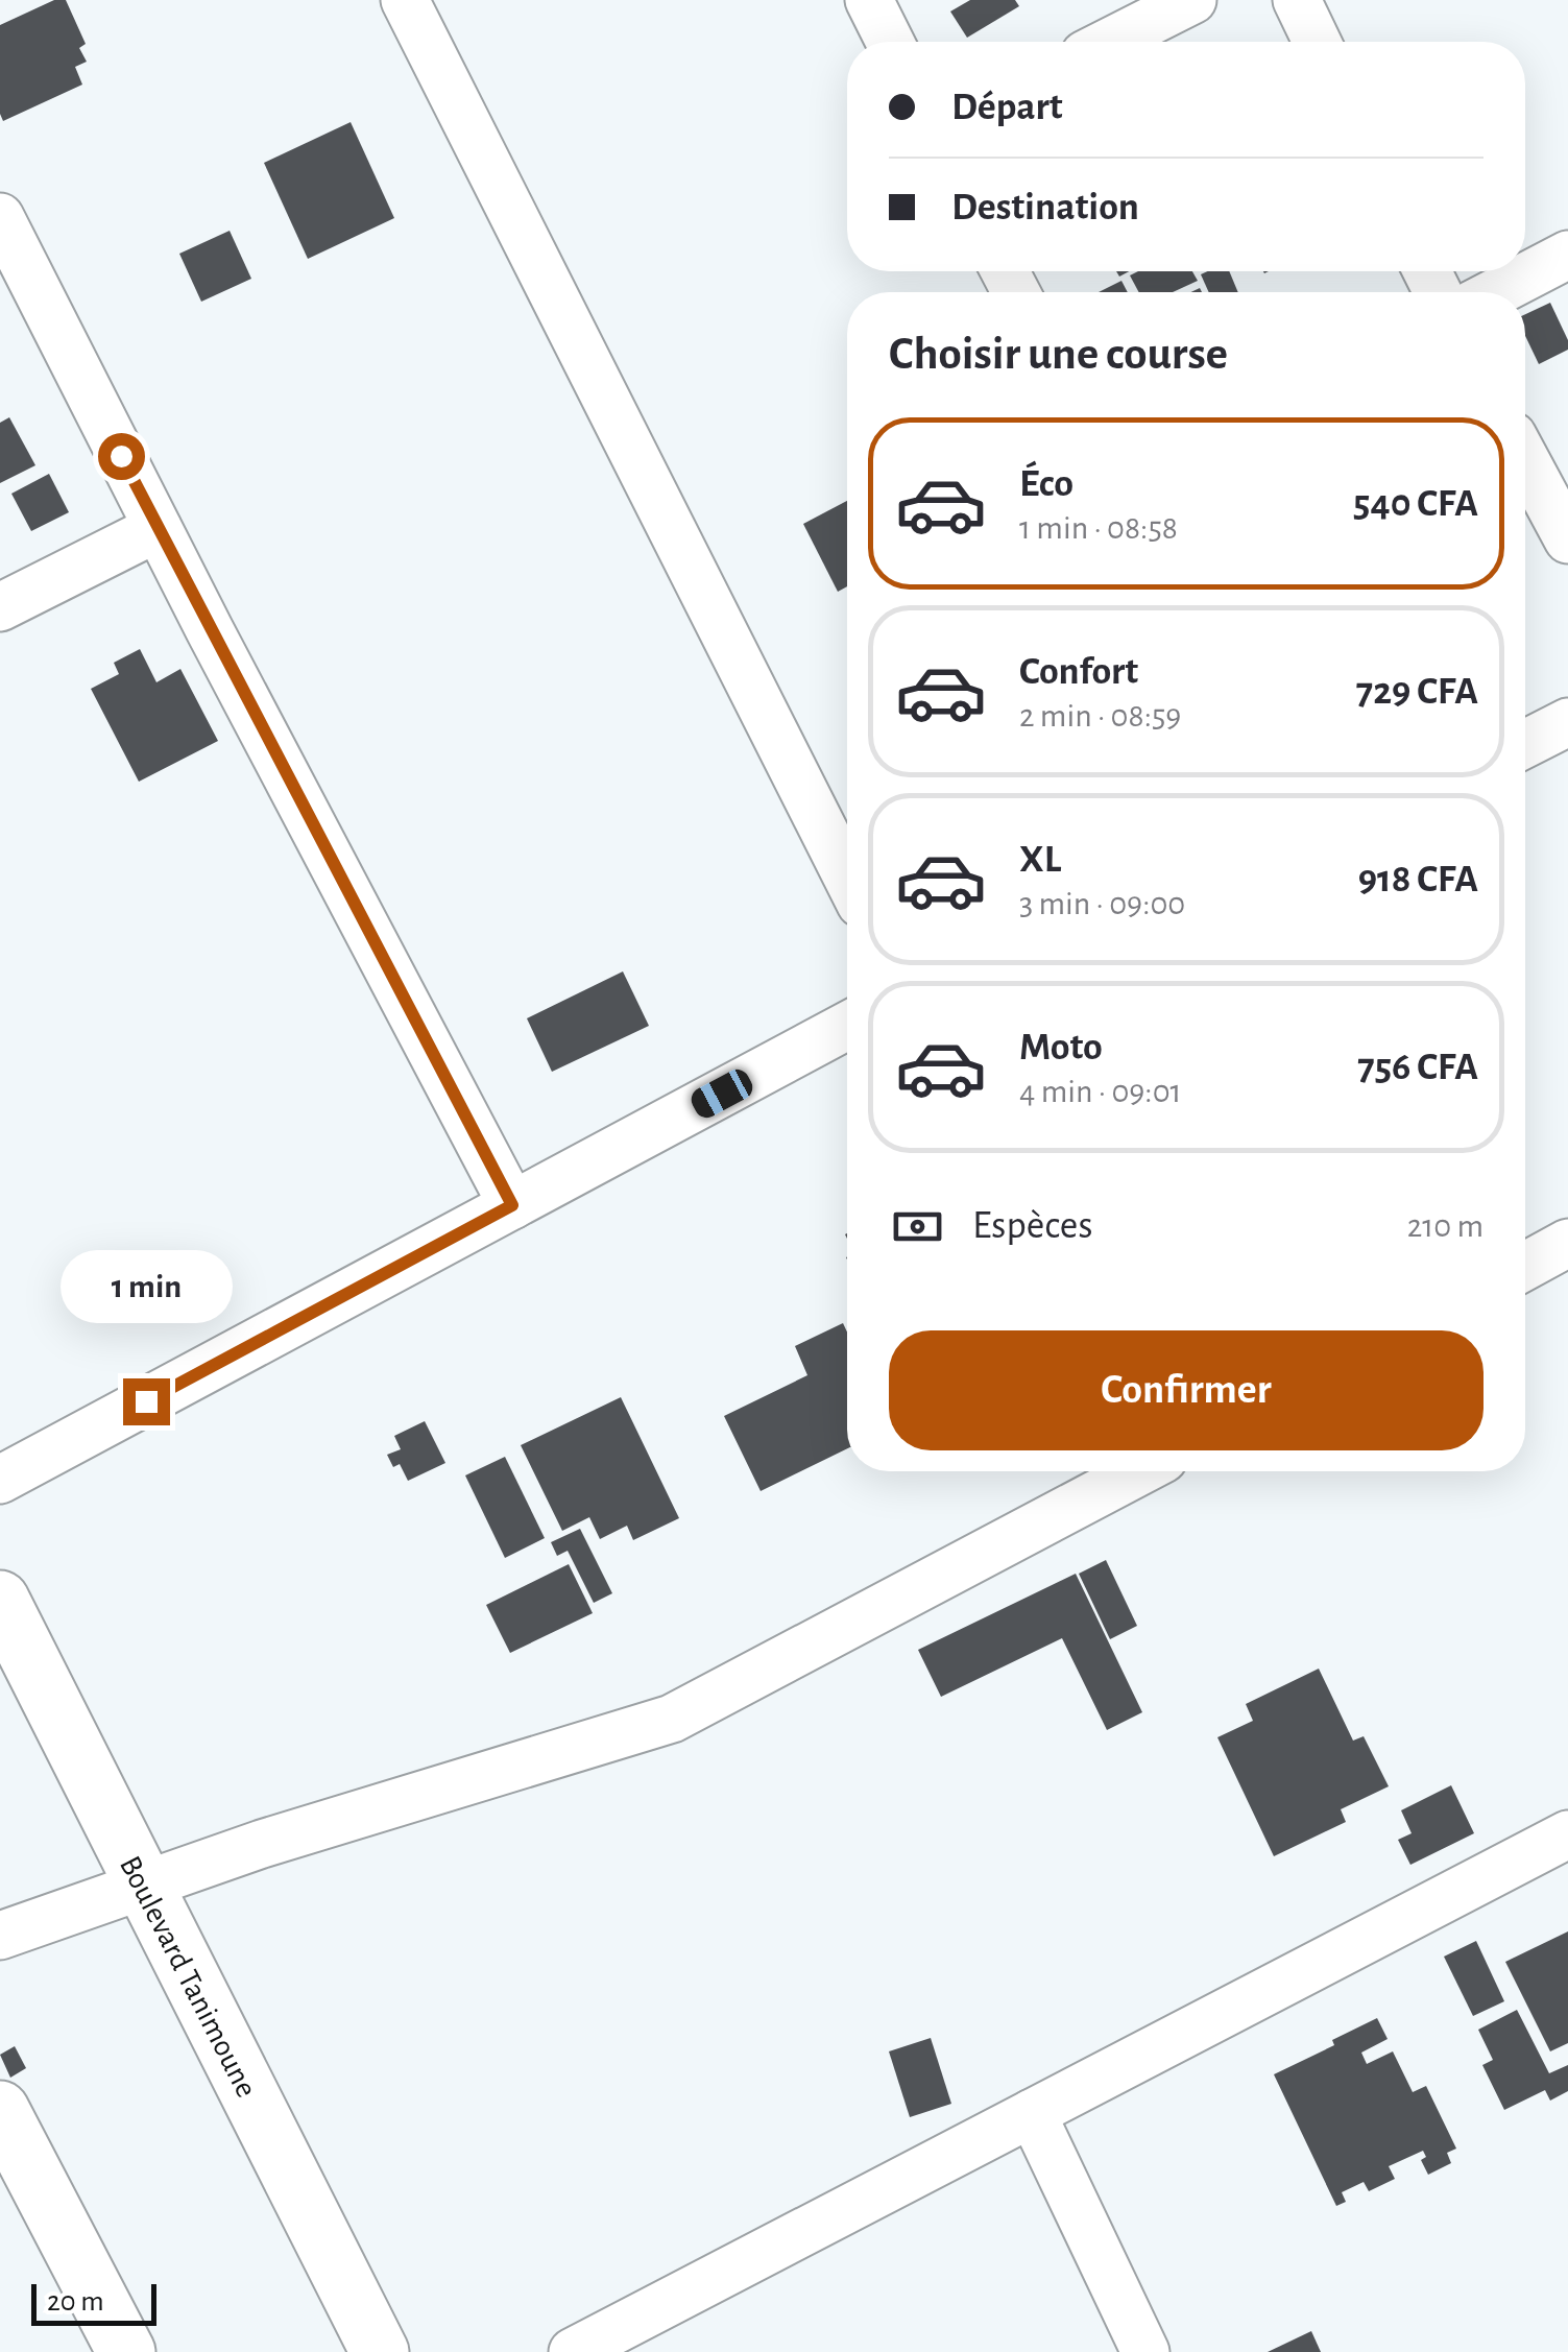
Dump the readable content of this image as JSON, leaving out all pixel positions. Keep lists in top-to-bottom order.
{
  "streets": {
    "main road": ["Boulevard Tanimoune"]
  },
  "scale_bar": "20 m",
  "page": {
    "banner": ["Départ", "Destination"],
    "heading": "Choisir une course",
    "list": [
      {
        "name": "Éco",
        "note": "1 min · 08:58",
        "value": "540 CFA"
      },
      {
        "name": "Confort",
        "note": "2 min · 08:59",
        "value": "729 CFA"
      },
      {
        "name": "XL",
        "note": "3 min · 09:00",
        "value": "918 CFA"
      },
      {
        "name": "Moto",
        "note": "4 min · 09:01",
        "value": "756 CFA"
      }
    ],
    "pay": ["Espèces", "210 m"],
    "bubble": "1 min",
    "buttons": "Confirmer",
    "scale": "20 m"
  }
}
